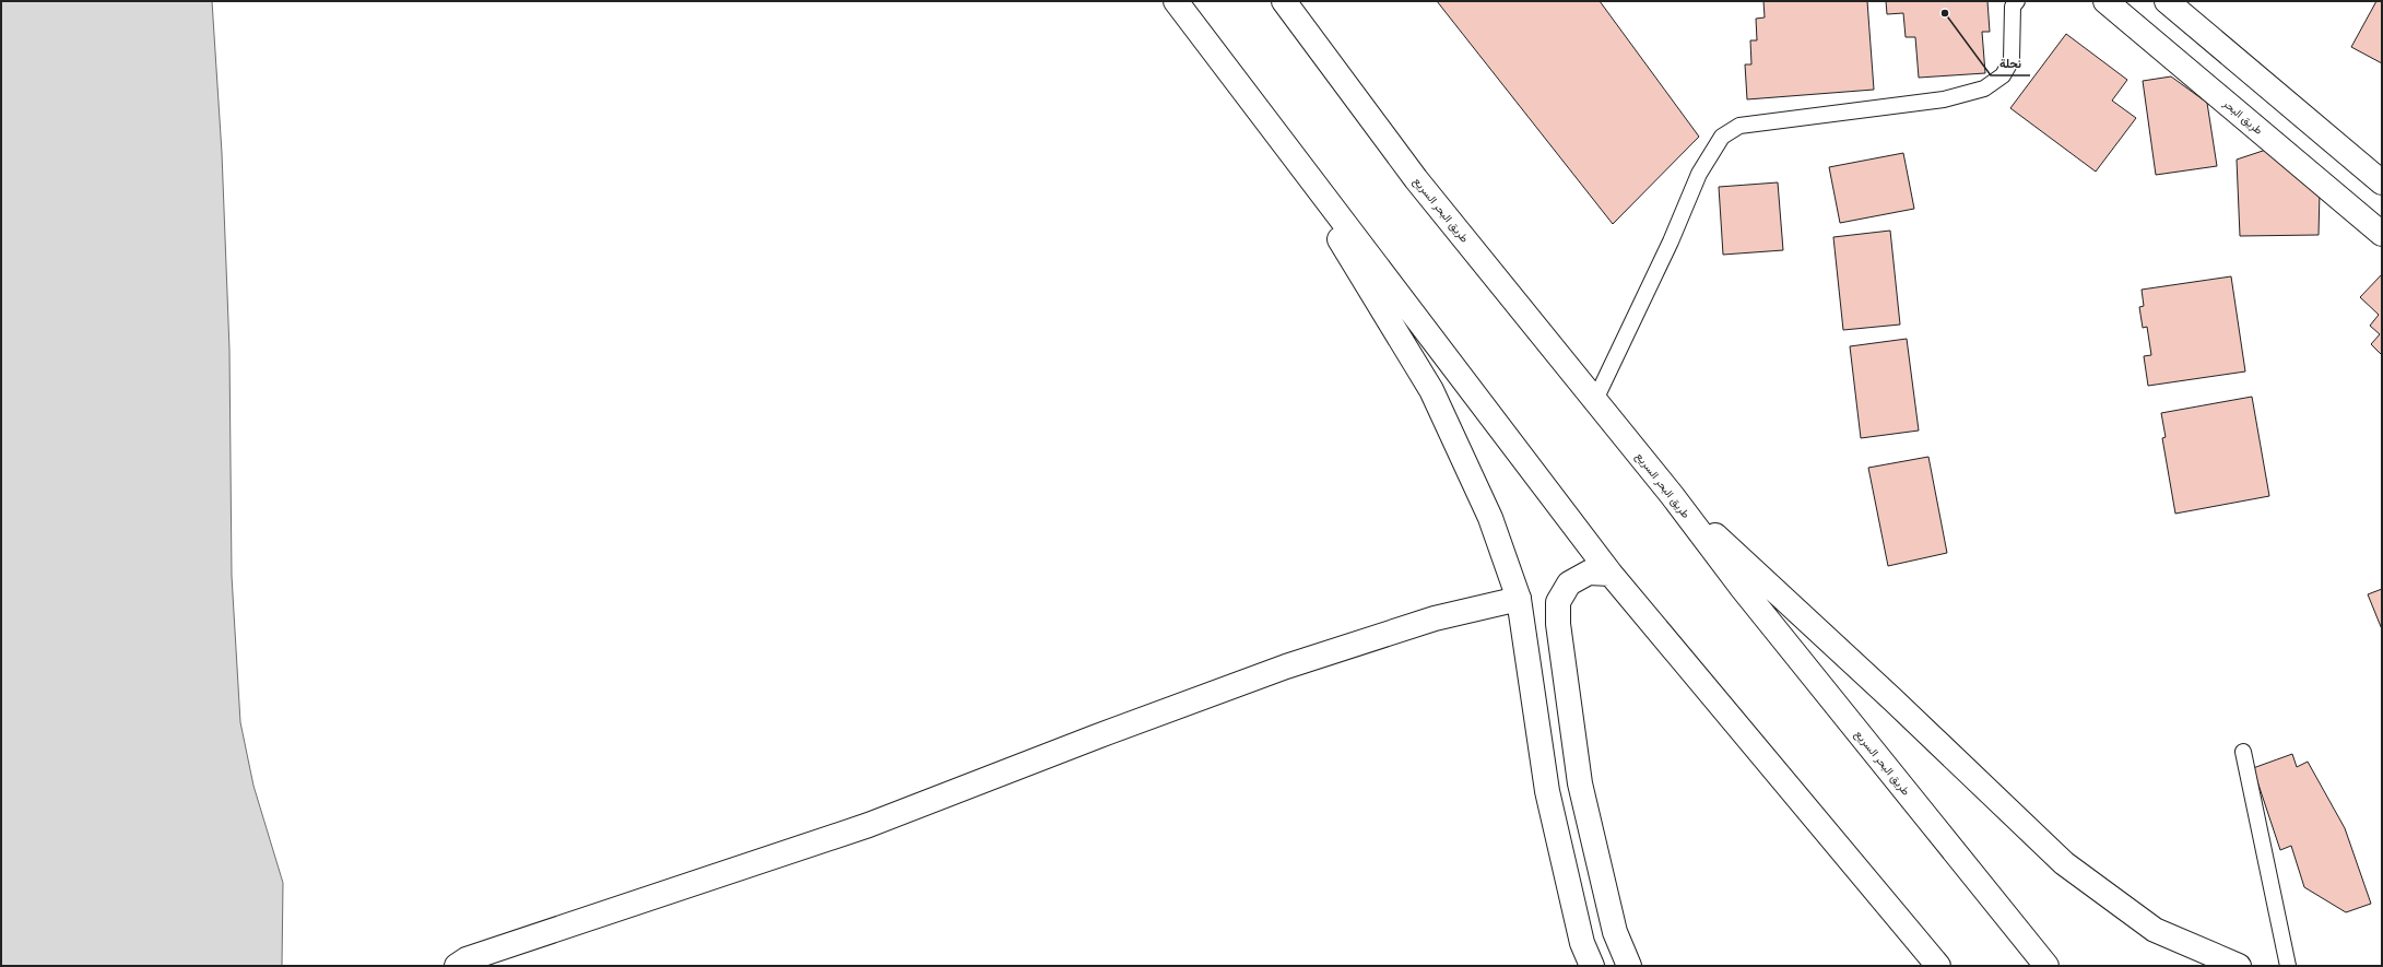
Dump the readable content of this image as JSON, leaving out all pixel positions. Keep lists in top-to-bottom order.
{
  "streets": {
    "main road": ["طريق البحر", "طريق البحر السريع"]
  },
  "places": ["نحلة"]
}
